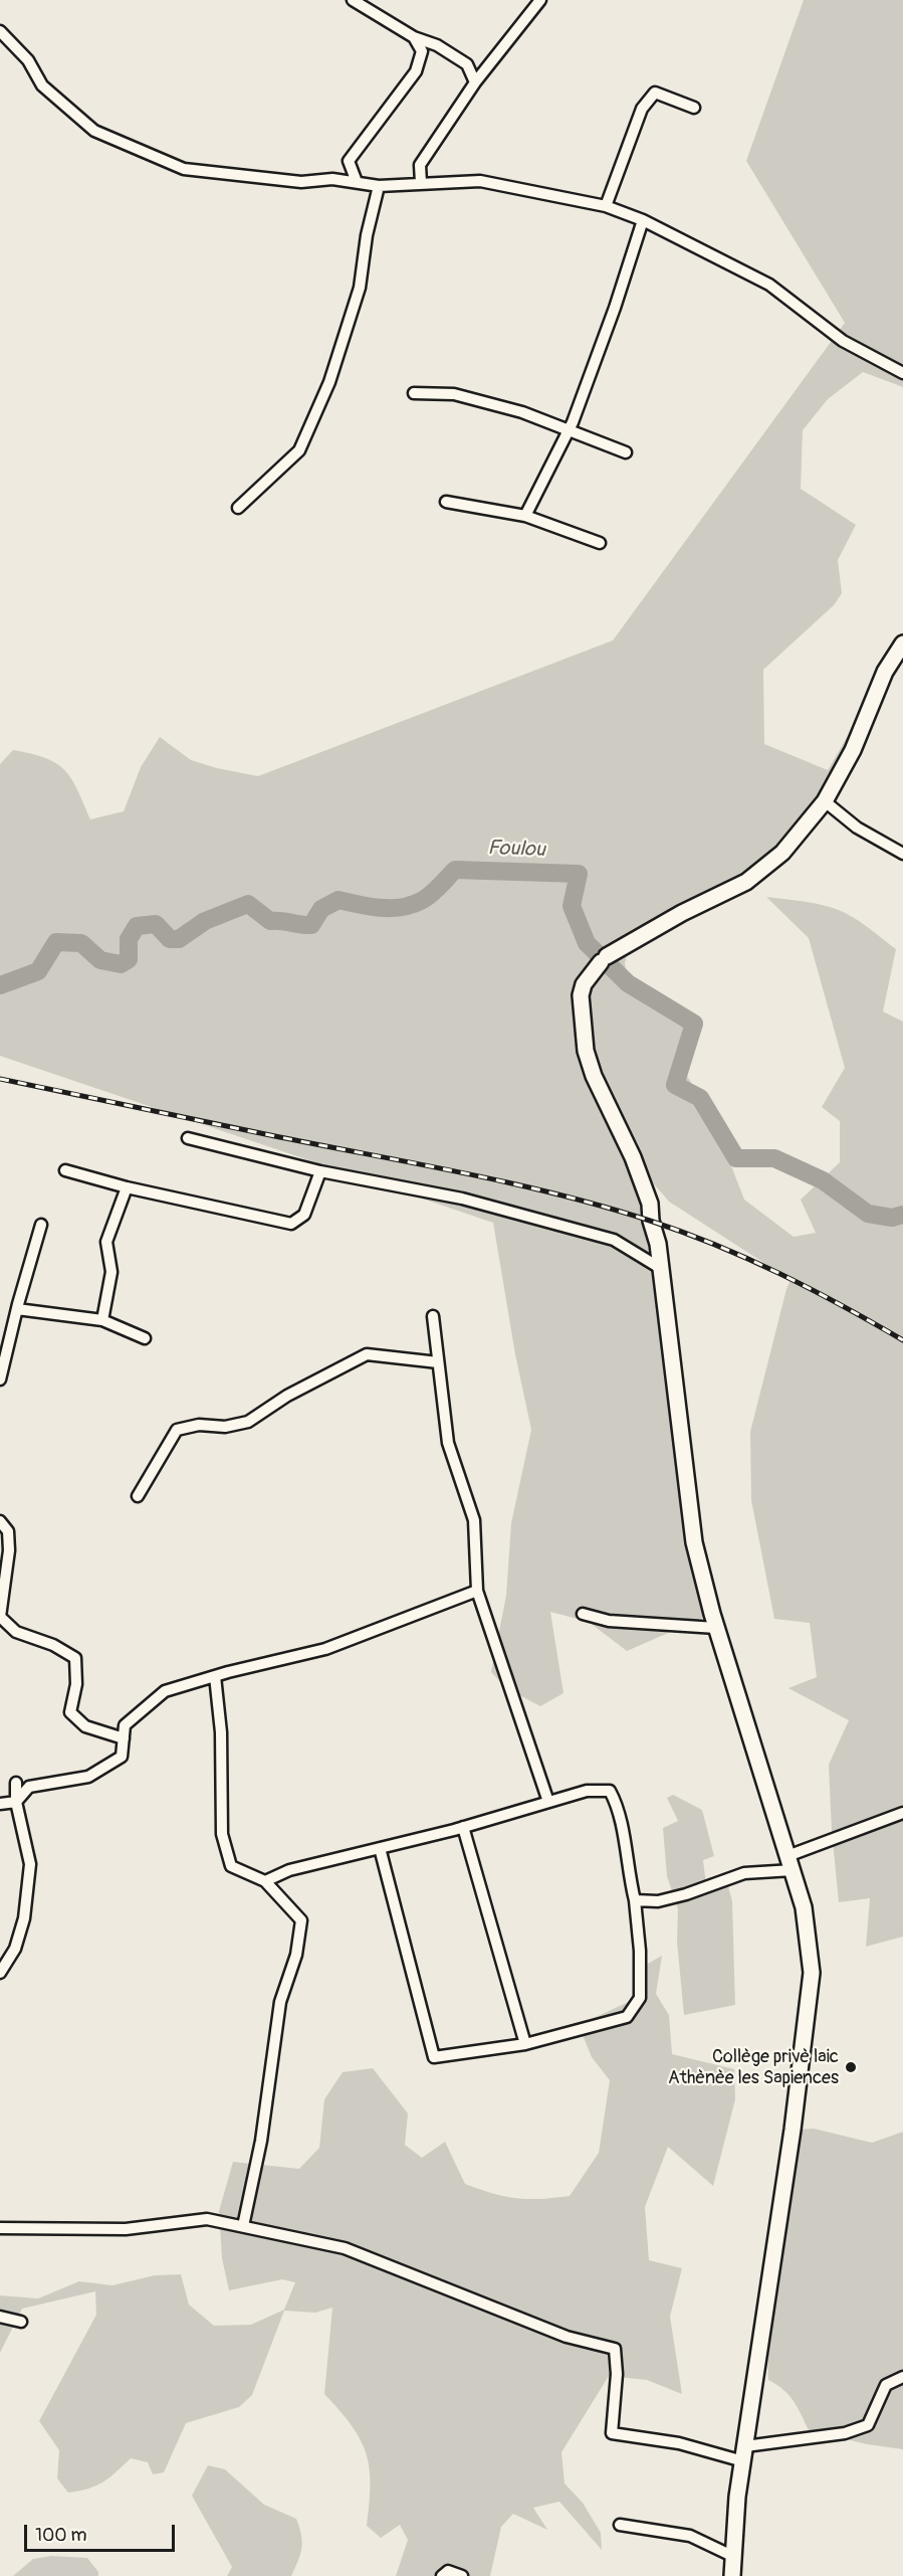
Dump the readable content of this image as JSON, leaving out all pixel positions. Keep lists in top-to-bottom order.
{
  "water": ["Foulou"],
  "places": ["Collège privè laic Athènèe les Sapiences"],
  "scale_bar": "100 m"
}
